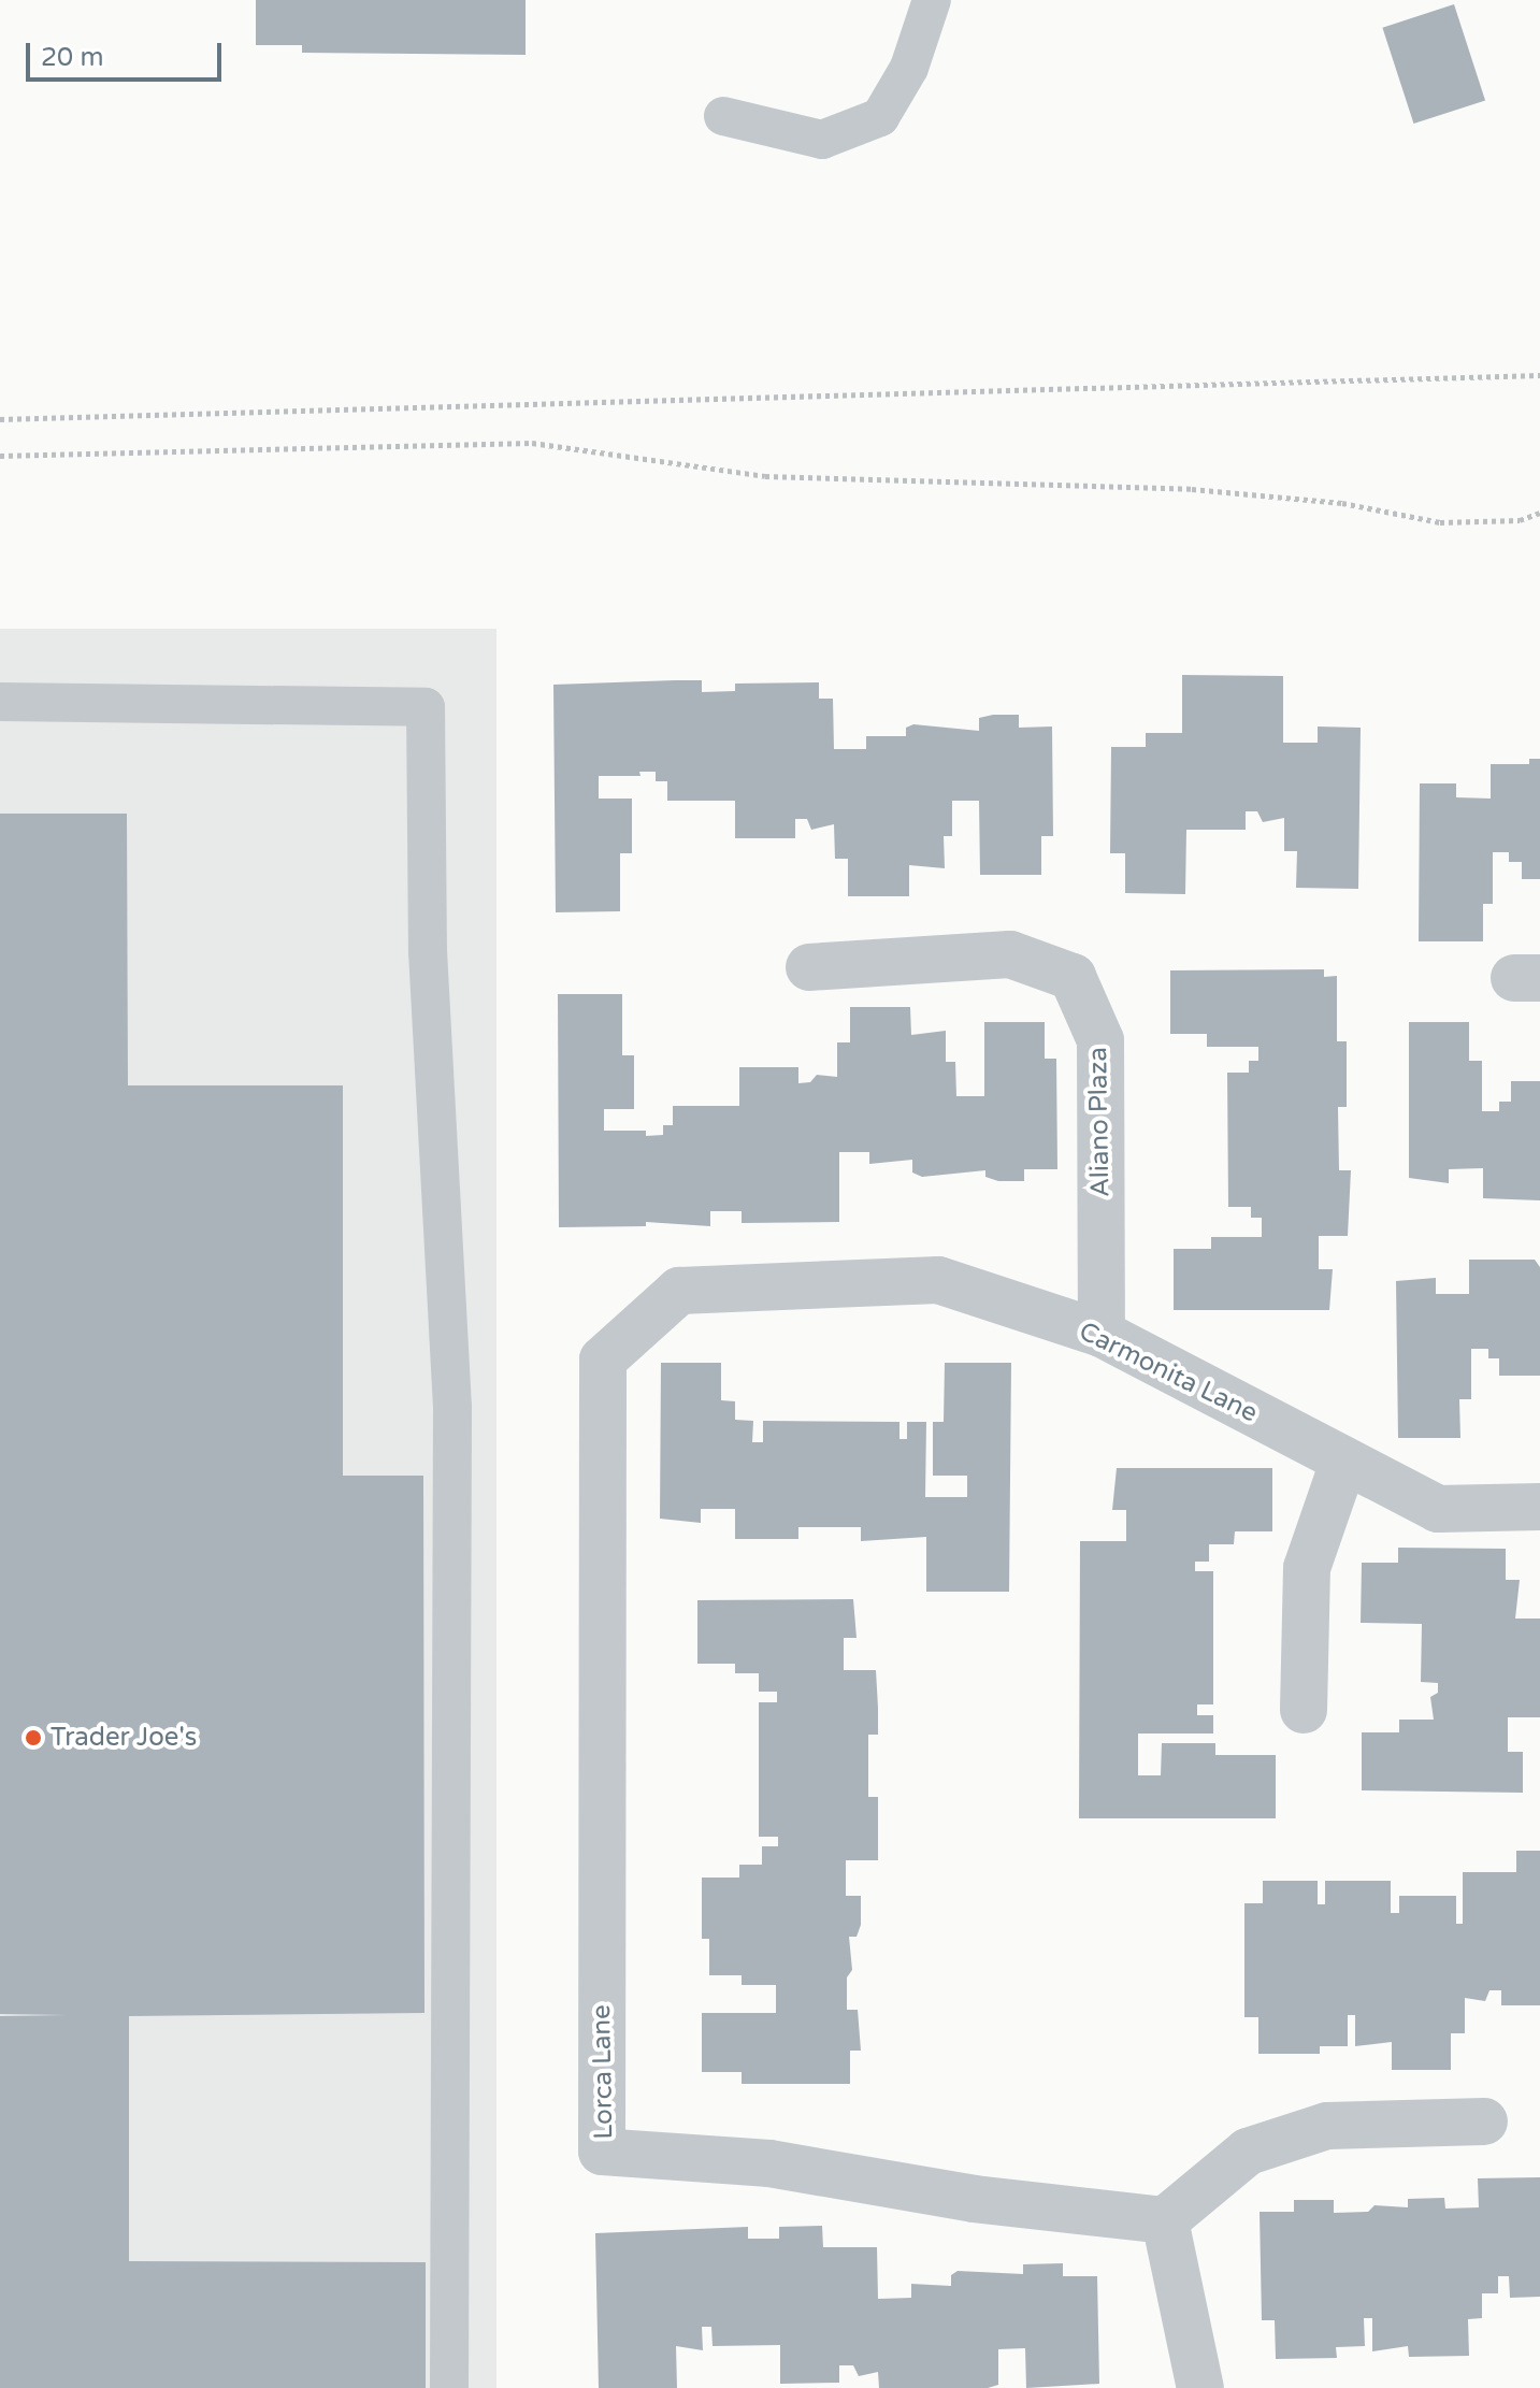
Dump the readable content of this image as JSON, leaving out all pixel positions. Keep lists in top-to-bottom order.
{
  "streets": {
    "street": ["Aliano Plaza", "Carmonita Lane", "Lorca Lane"]
  },
  "crossings": [
    ["Aliano Plaza", "Carmonita Lane"],
    ["Carmonita Lane", "Lorca Lane"]
  ],
  "places": ["Trader Joe's"],
  "scale_bar": "20 m"
}
